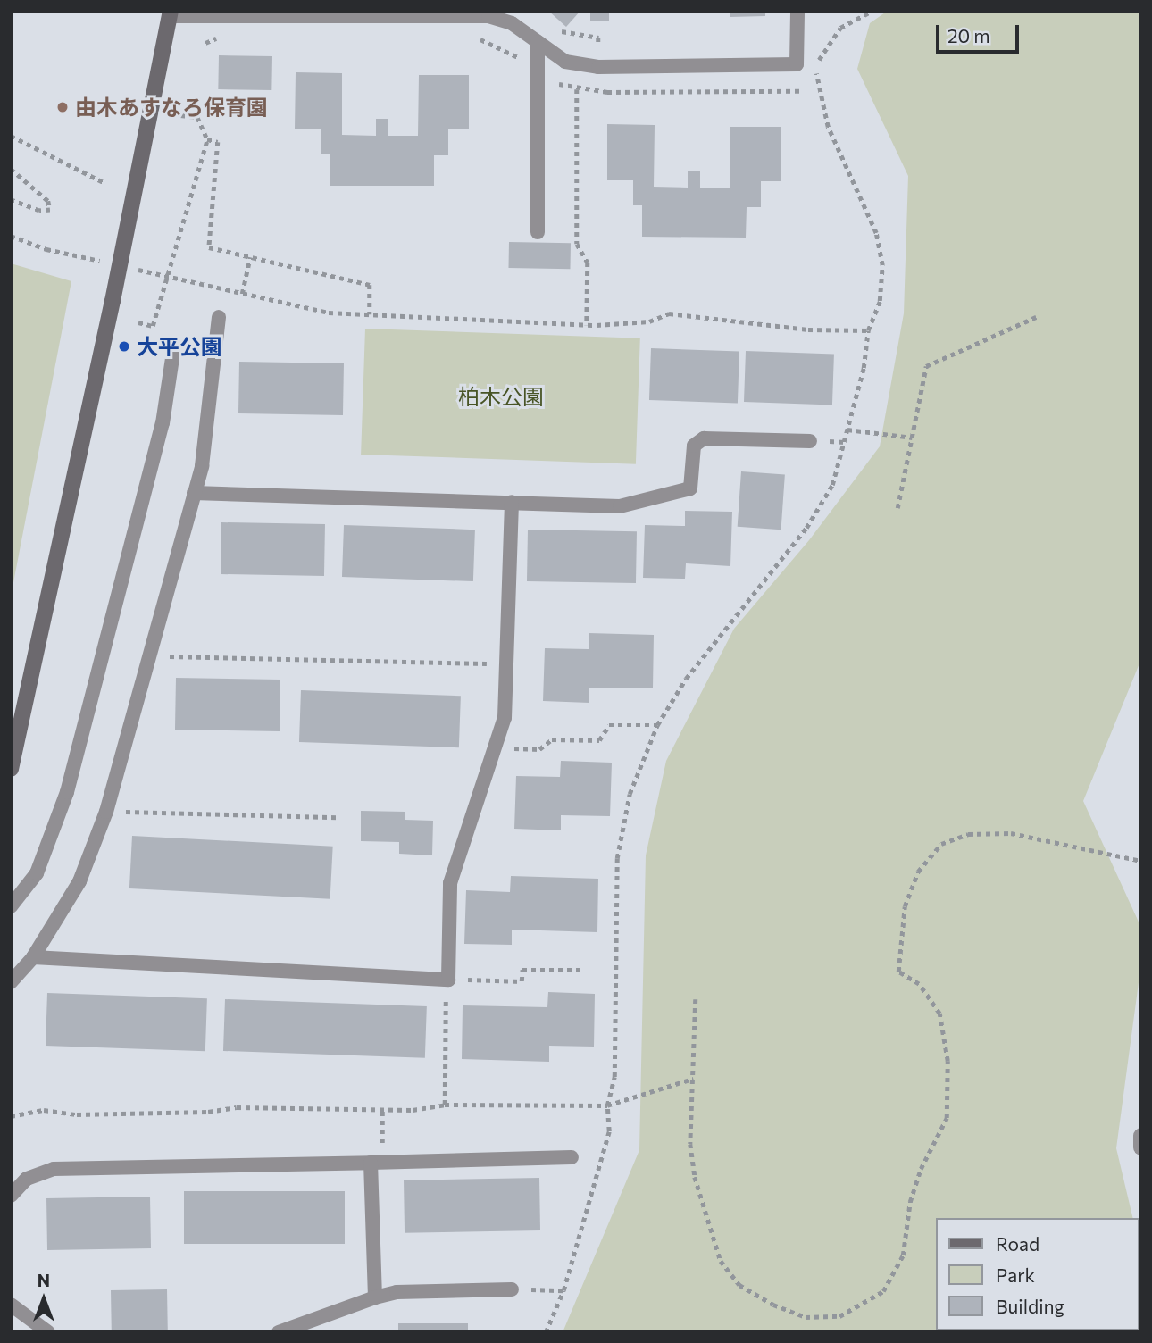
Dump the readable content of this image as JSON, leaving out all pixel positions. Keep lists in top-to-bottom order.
{
  "parks": ["柏木公園"],
  "places": ["由木あすなろ保育園", "大平公園"],
  "legend": ["Road", "Park", "Building"],
  "scale_bar": "20 m",
  "north": "top"
}
